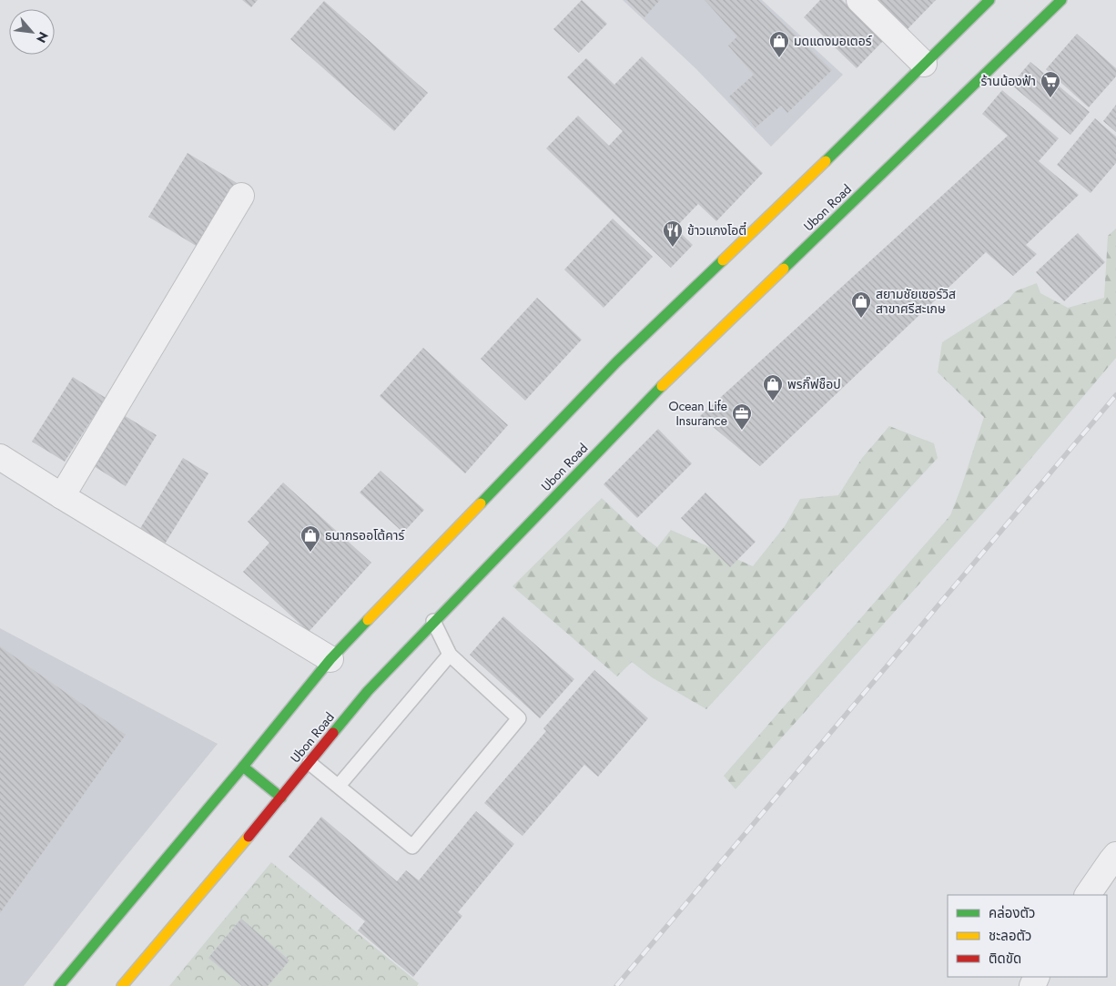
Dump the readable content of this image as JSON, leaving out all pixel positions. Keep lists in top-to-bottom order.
{
  "streets": {
    "main road": ["Ubon Road"]
  },
  "places": {
    "shop": [
      "มดแดงมอเตอร์",
      "สยามชัยเซอร์วิส สาขาศรีสะเกษ",
      "พรกิ๊ฟช็อป",
      "ธนากรออโต้คาร์"
    ],
    "supermarket": ["ร้านน้องฟ้า"],
    "restaurant": ["ข้าวแกงโอตี๋"],
    "office": ["Ocean Life Insurance"]
  },
  "legend": ["คล่องตัว", "ชะลอตัว", "ติดขัด"],
  "north": "bottom right"
}
